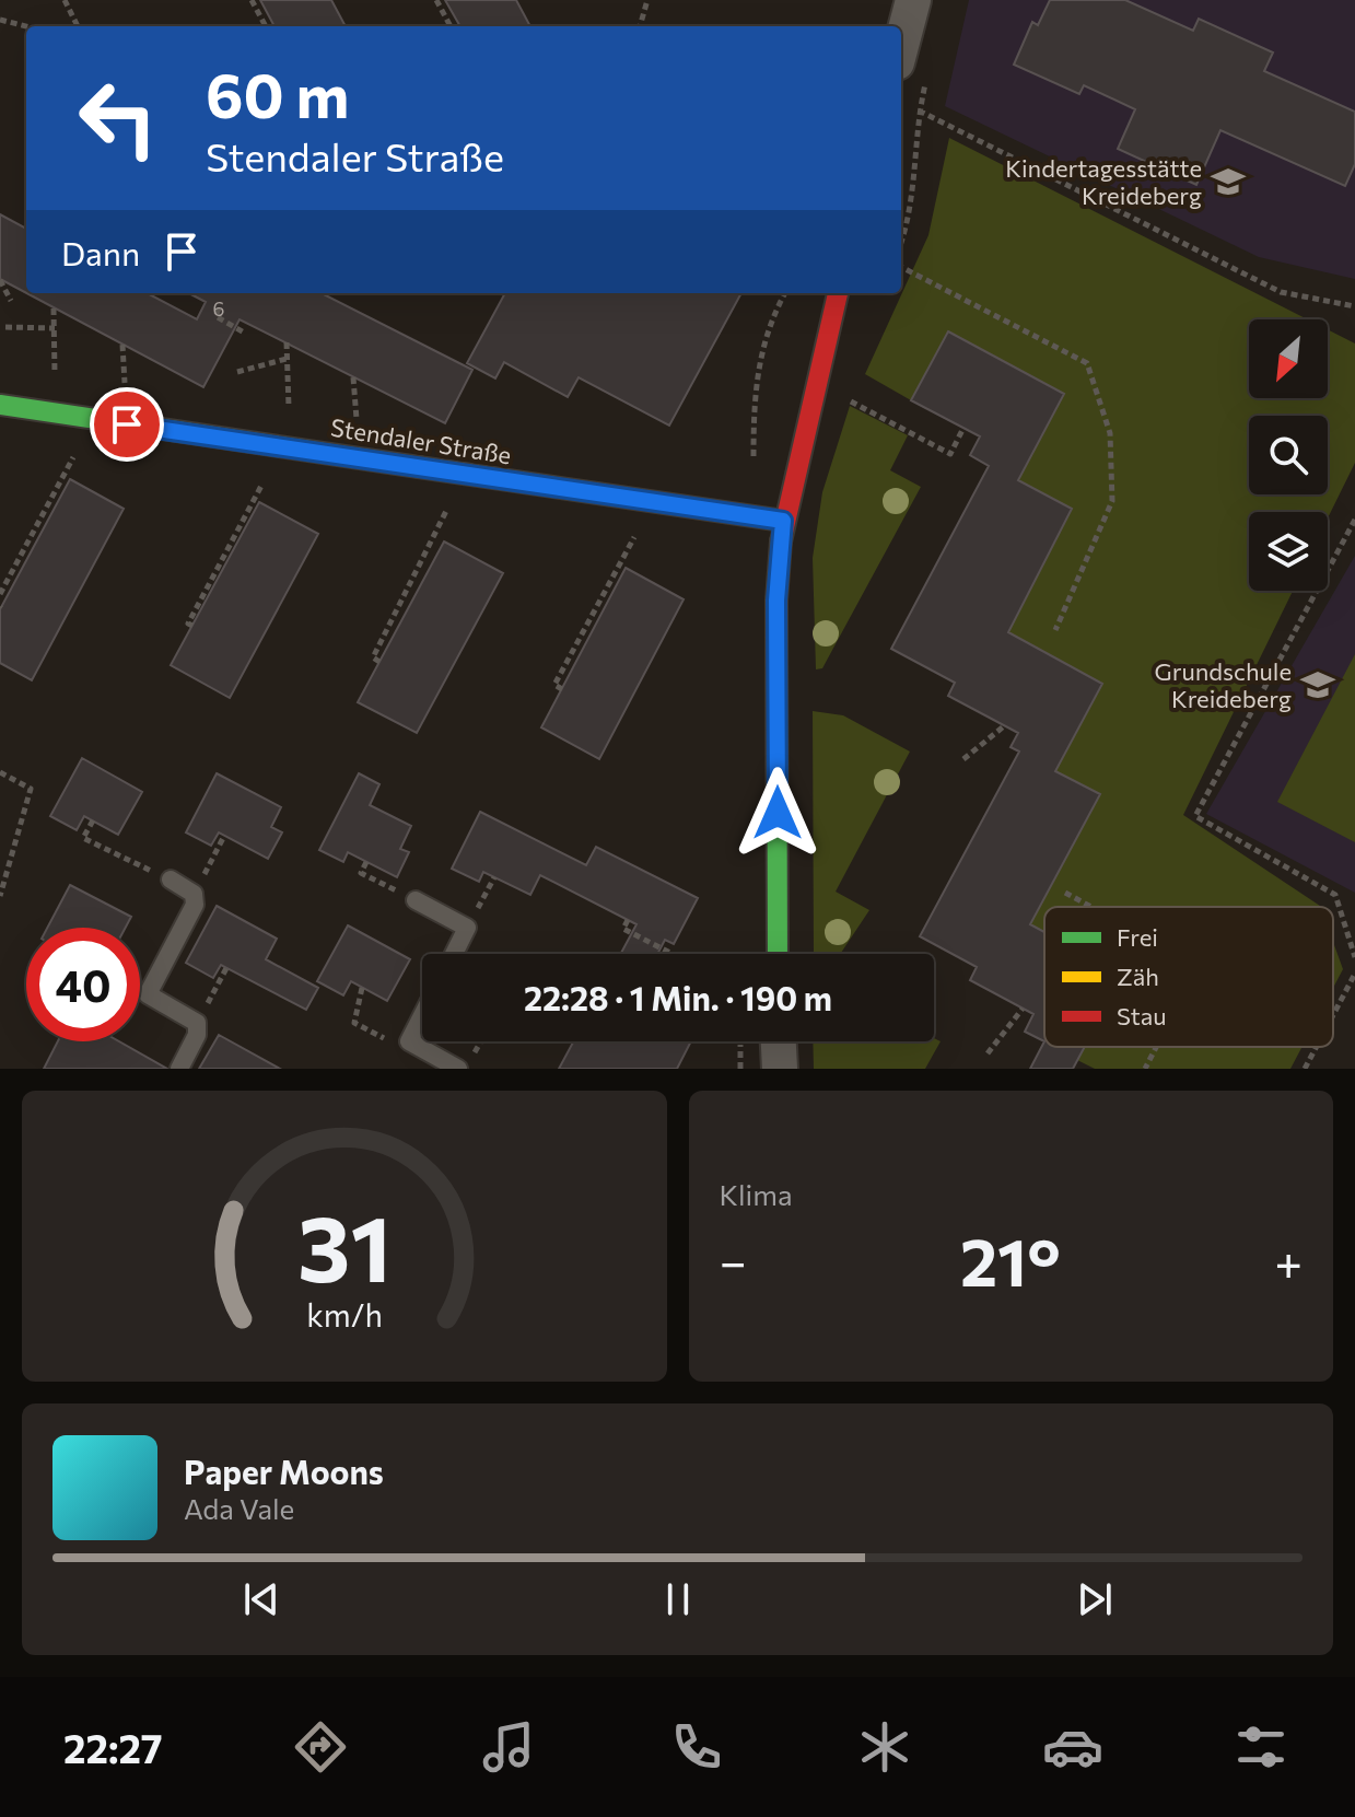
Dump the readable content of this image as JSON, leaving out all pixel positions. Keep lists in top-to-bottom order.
{
  "streets": {
    "street": ["Stendaler Straße"]
  },
  "places": {
    "school or university": ["Kindertagesstätte Kreideberg", "Grundschule Kreideberg"]
  },
  "house_numbers": ["6"],
  "legend": ["Frei", "Zäh", "Stau"],
  "north": "bottom left",
  "page": {
    "turn": ["60 m", "Stendaler Straße"],
    "then": "Dann",
    "limit": "40",
    "trip": "22:28 · 1 Min. · 190 m",
    "tile": "Klima",
    "heat": ["−", "21°", "+"],
    "song": ["Paper Moons", "Ada Vale"],
    "tabs": "22:27",
    "gauge": ["31", "km/h"]
  }
}
